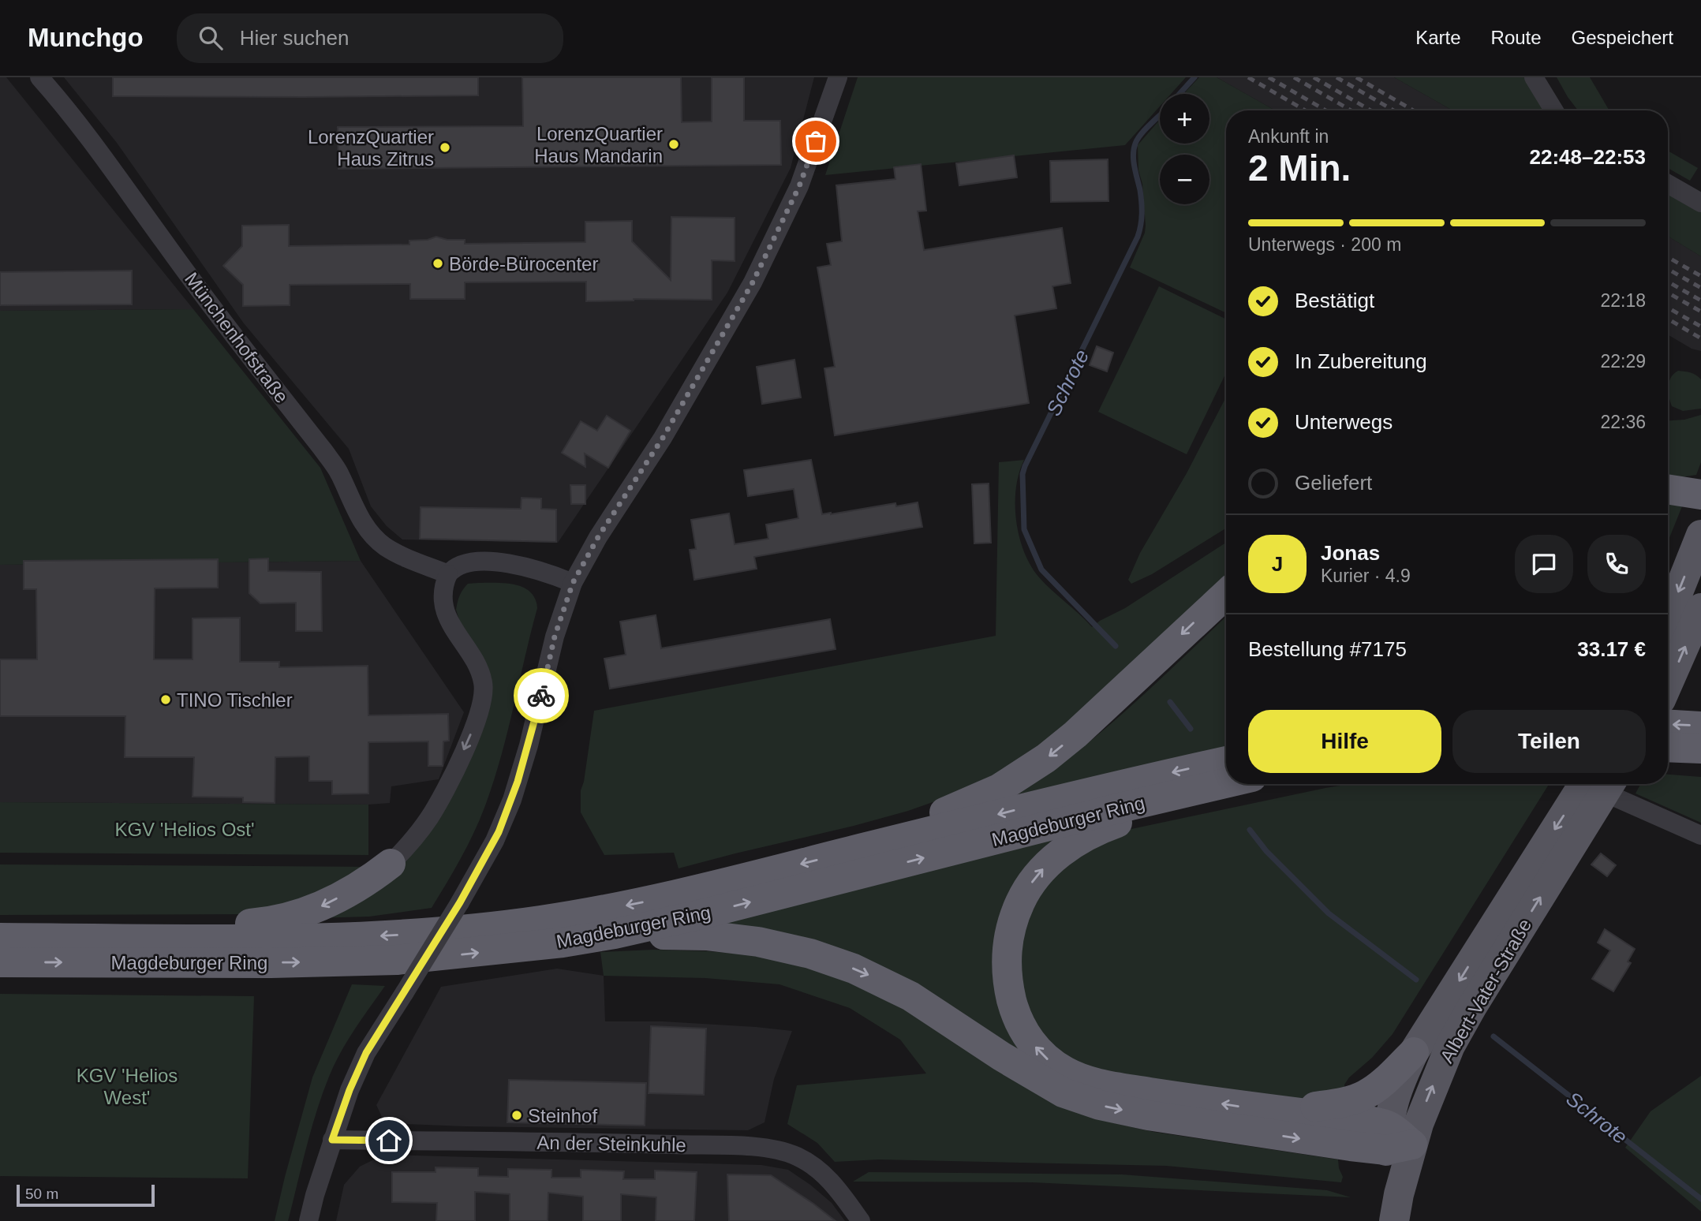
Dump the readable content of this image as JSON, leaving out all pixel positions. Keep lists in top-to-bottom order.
{
  "streets": {
    "highway": ["Magdeburger Ring"],
    "main road": ["Albert-Vater-Straße"],
    "street": ["Münchenhofstraße", "An der Steinkuhle"]
  },
  "water": ["Schrote"],
  "parks": ["KGV 'Helios Ost'", "KGV 'Helios West'"],
  "places": [
    "LorenzQuartier Haus Mandarin",
    "LorenzQuartier Haus Zitrus",
    "Börde-Bürocenter",
    "TINO Tischler",
    "Steinhof"
  ],
  "scale_bar": "50 m",
  "page": {
    "header": "Munchgo",
    "search": "Hier suchen",
    "nav": ["Karte", "Route", "Gespeichert"],
    "map_buttons": ["+", "−"],
    "heading": ["2 Min.", "Ankunft in", "22:48–22:53"],
    "panel": [
      "Jonas",
      "Kurier · 4.9",
      "Bestellung #7175",
      "33.17 €"
    ],
    "bar": "Unterwegs · 200 m",
    "list": [
      ["Bestätigt", "22:18"],
      ["In Zubereitung", "22:29"],
      ["Unterwegs", "22:36"],
      "Geliefert"
    ],
    "round": "J",
    "buttons": ["Hilfe", "Teilen"],
    "scale": "50 m"
  }
}
